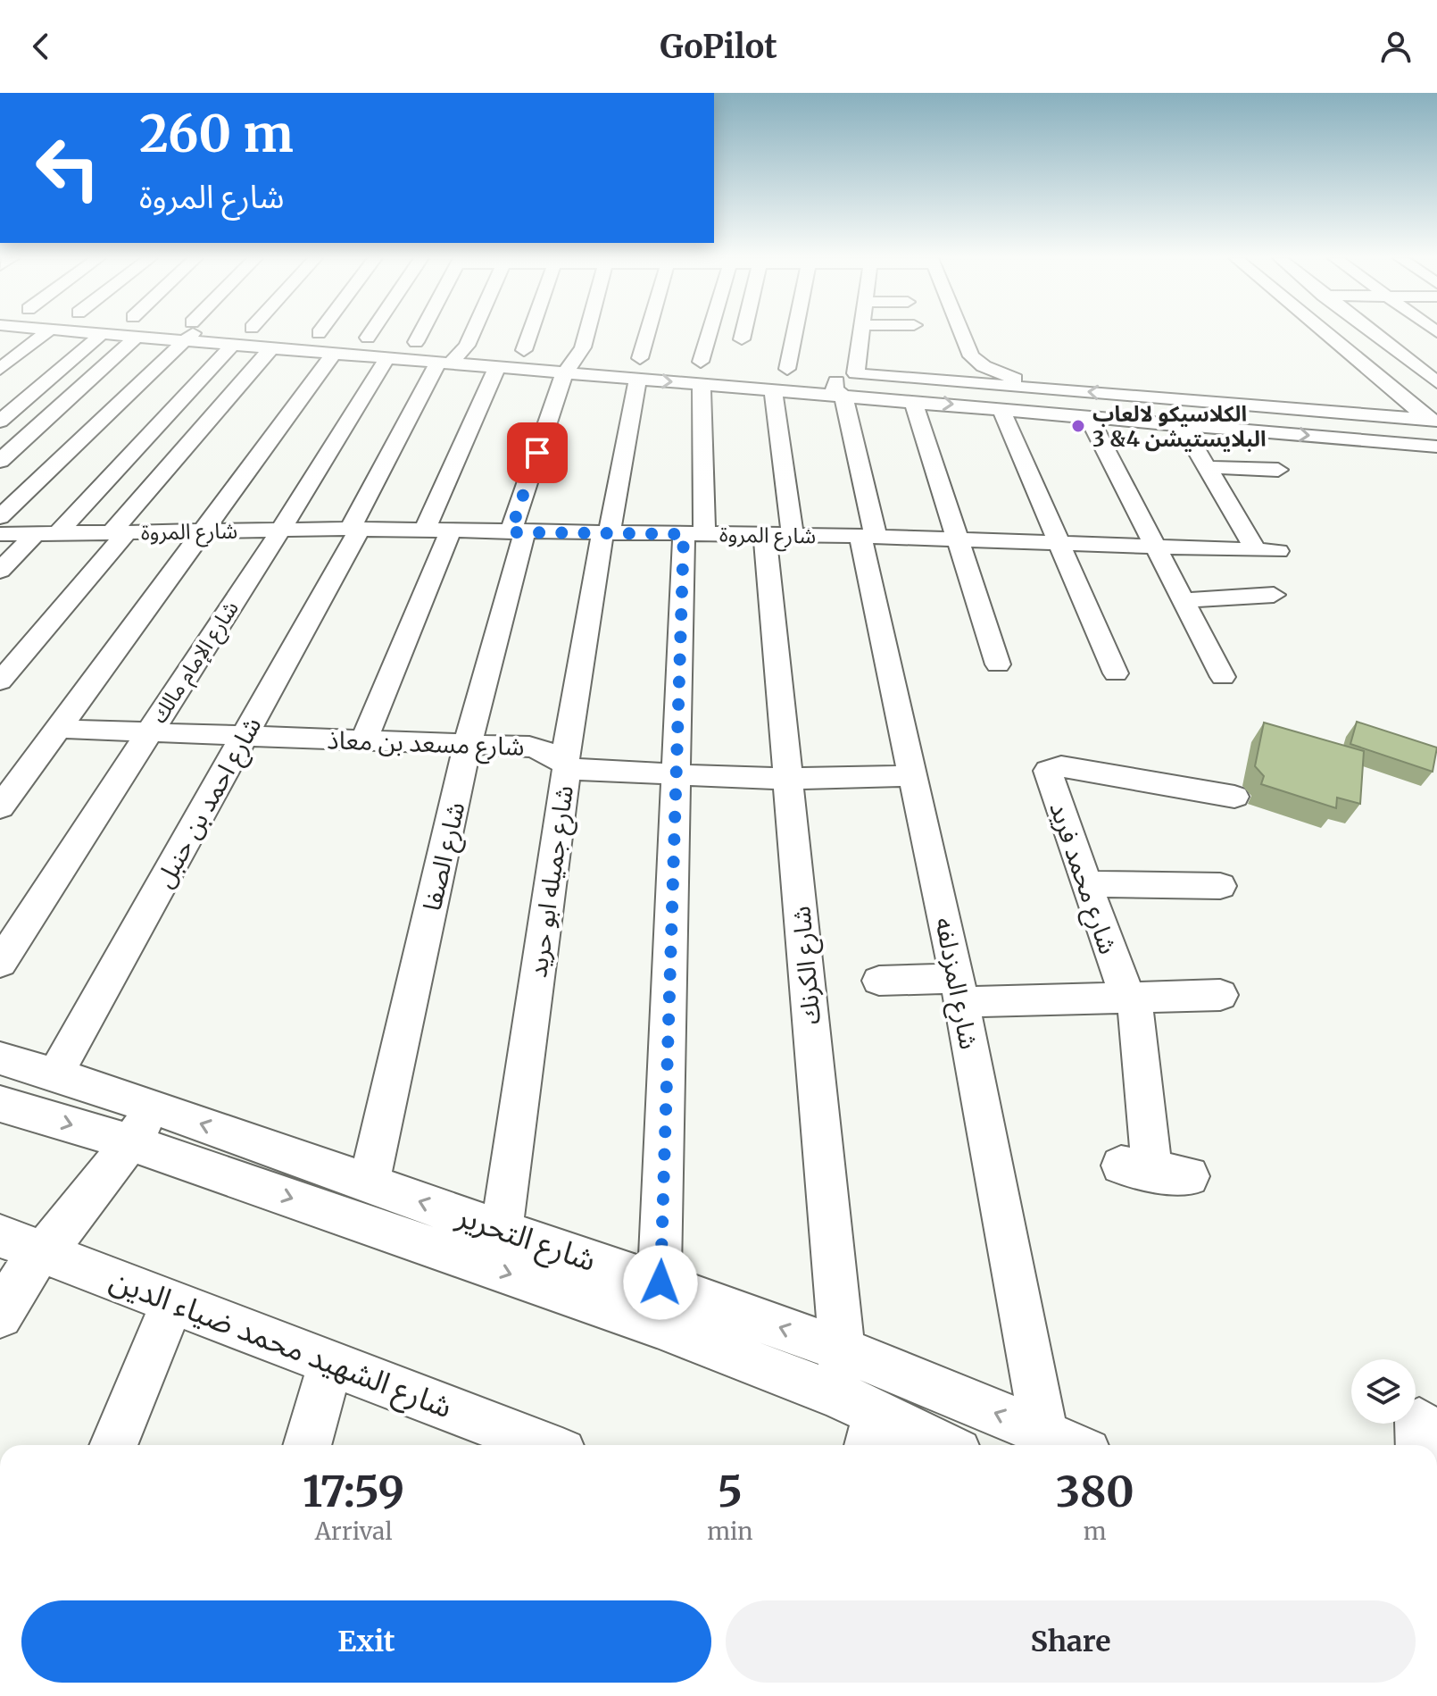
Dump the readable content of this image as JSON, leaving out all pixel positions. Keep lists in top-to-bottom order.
{
  "streets": {
    "street": [
      "شارع المروة",
      "شارع الإمام مالك",
      "شارع مسعد بن معاذ",
      "شارع احمد بن حنبل",
      "شارع الصفا",
      "شارع محمد فريد",
      "شارع جميله ابو حريد",
      "شارع الكرنك",
      "شارع المزدلفه",
      "شارع التحرير",
      "شارع الشهيد محمد ضياء الدين"
    ]
  },
  "crossings": [
    ["شارع المروة", "شارع الإمام مالك"],
    ["شارع المروة", "شارع احمد بن حنبل"],
    ["شارع المروة", "شارع الصفا"],
    ["شارع المروة", "شارع جميله ابو حريد"],
    ["شارع المروة", "شارع الكرنك"],
    ["شارع المروة", "شارع المزدلفه"],
    ["شارع الإمام مالك", "شارع مسعد بن معاذ"],
    ["شارع مسعد بن معاذ", "شارع احمد بن حنبل"],
    ["شارع مسعد بن معاذ", "شارع الصفا"],
    ["شارع مسعد بن معاذ", "شارع جميله ابو حريد"],
    ["شارع مسعد بن معاذ", "شارع الكرنك"],
    ["شارع مسعد بن معاذ", "شارع المزدلفه"],
    ["شارع احمد بن حنبل", "شارع التحرير"],
    ["شارع الصفا", "شارع التحرير"],
    ["شارع جميله ابو حريد", "شارع التحرير"],
    ["شارع الكرنك", "شارع التحرير"],
    ["شارع المزدلفه", "شارع التحرير"]
  ],
  "places": ["الكلاسيكو لالعاب البلايستيشن 4& 3"],
  "page": {
    "header": "GoPilot",
    "turn": ["260 m", "شارع المروة"],
    "eta": [
      "17:59",
      "Arrival",
      "5",
      "min",
      "380",
      "m"
    ],
    "buttons": ["Exit", "Share"]
  }
}
